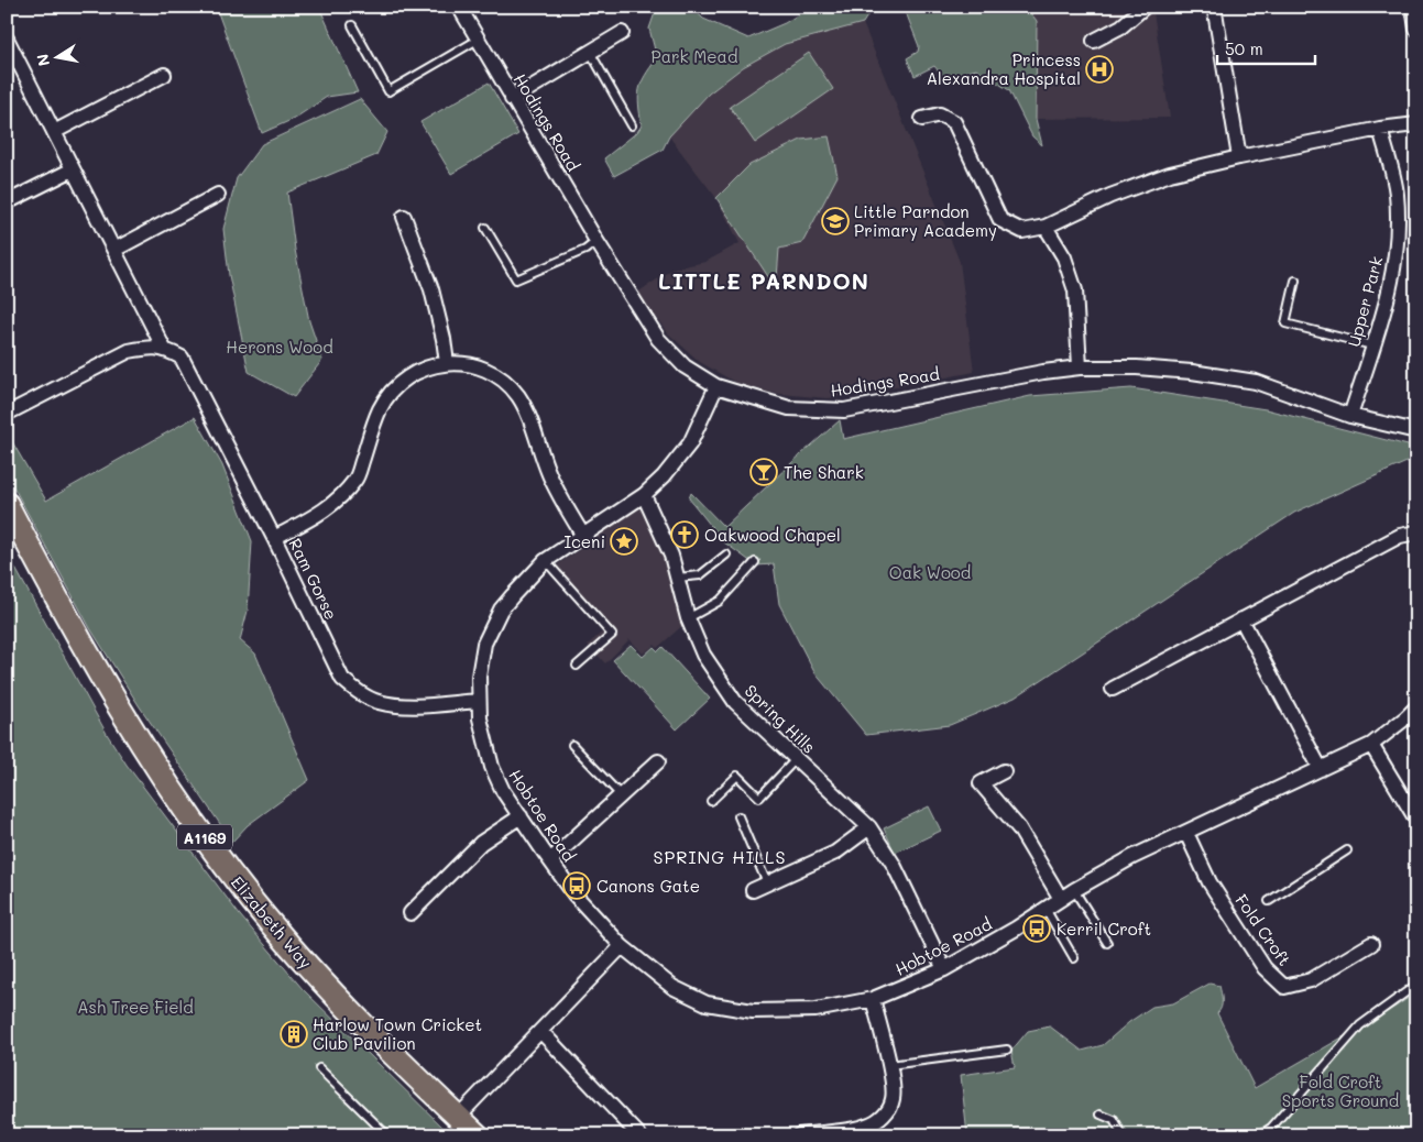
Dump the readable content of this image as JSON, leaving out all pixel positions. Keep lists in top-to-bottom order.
{
  "streets": {
    "main road": ["A1169", "Elizabeth Way"],
    "street": [
      "Hodings Road",
      "Upper Park",
      "Ram Gorse",
      "Spring Hills",
      "Hobtoe Road",
      "Fold Croft"
    ]
  },
  "crossings": [
    ["Hodings Road", "Upper Park"],
    ["Hodings Road", "Hobtoe Road"],
    ["Ram Gorse", "Hobtoe Road"],
    ["Spring Hills", "Hobtoe Road"],
    ["Hobtoe Road", "Fold Croft"]
  ],
  "districts": ["LITTLE PARNDON", "SPRING HILLS"],
  "parks": [
    "Park Mead",
    "Herons Wood",
    "Oak Wood",
    "Ash Tree Field",
    "Fold Croft Sports Ground"
  ],
  "places": {
    "hospital": ["Princess Alexandra Hospital"],
    "school or university": ["Little Parndon Primary Academy"],
    "bar": ["The Shark"],
    "church": ["Oakwood Chapel"],
    "place": ["Iceni"],
    "bus stop": ["Canons Gate", "Kerril Croft"],
    "building": ["Harlow Town Cricket Club Pavilion"]
  },
  "scale_bar": "50 m",
  "north": "left"
}
